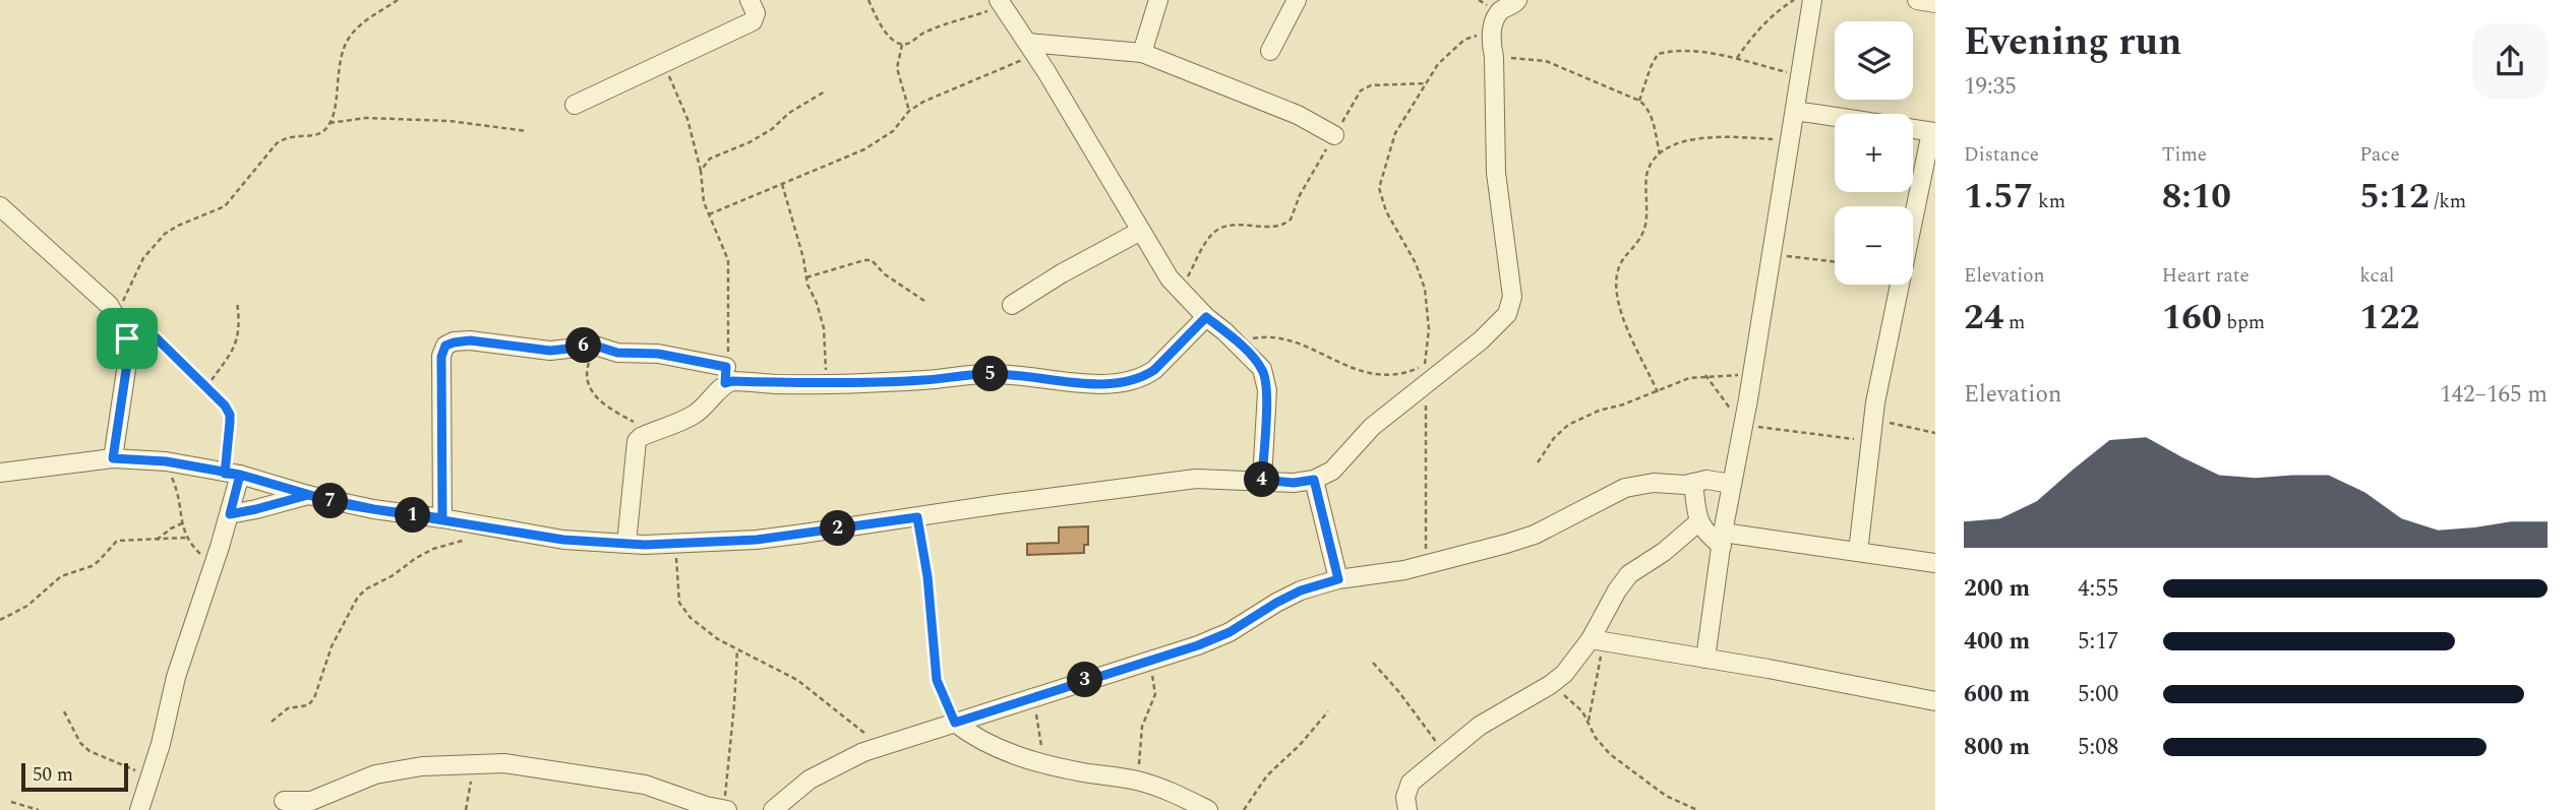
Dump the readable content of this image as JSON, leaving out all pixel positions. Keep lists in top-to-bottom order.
{
  "scale_bar": "50 m",
  "page": {
    "heading": ["Evening run", "19:35"],
    "map_buttons": ["+", "−"],
    "stats": [
      ["Distance", "1.57 km"],
      ["Time", "8:10"],
      ["Pace", "5:12 /km"],
      ["Elevation", "24 m"],
      ["Heart rate", "160 bpm"],
      ["kcal", "122"]
    ],
    "pins": [
      "6",
      "5",
      "4",
      "7",
      "1",
      "2",
      "3"
    ],
    "chart": ["Elevation", "142–165 m"],
    "list": [
      {
        "name": "200 m",
        "note": "4:55"
      },
      {
        "name": "400 m",
        "note": "5:17"
      },
      {
        "name": "600 m",
        "note": "5:00"
      },
      {
        "name": "800 m",
        "note": "5:08"
      }
    ],
    "scale": "50 m"
  }
}
